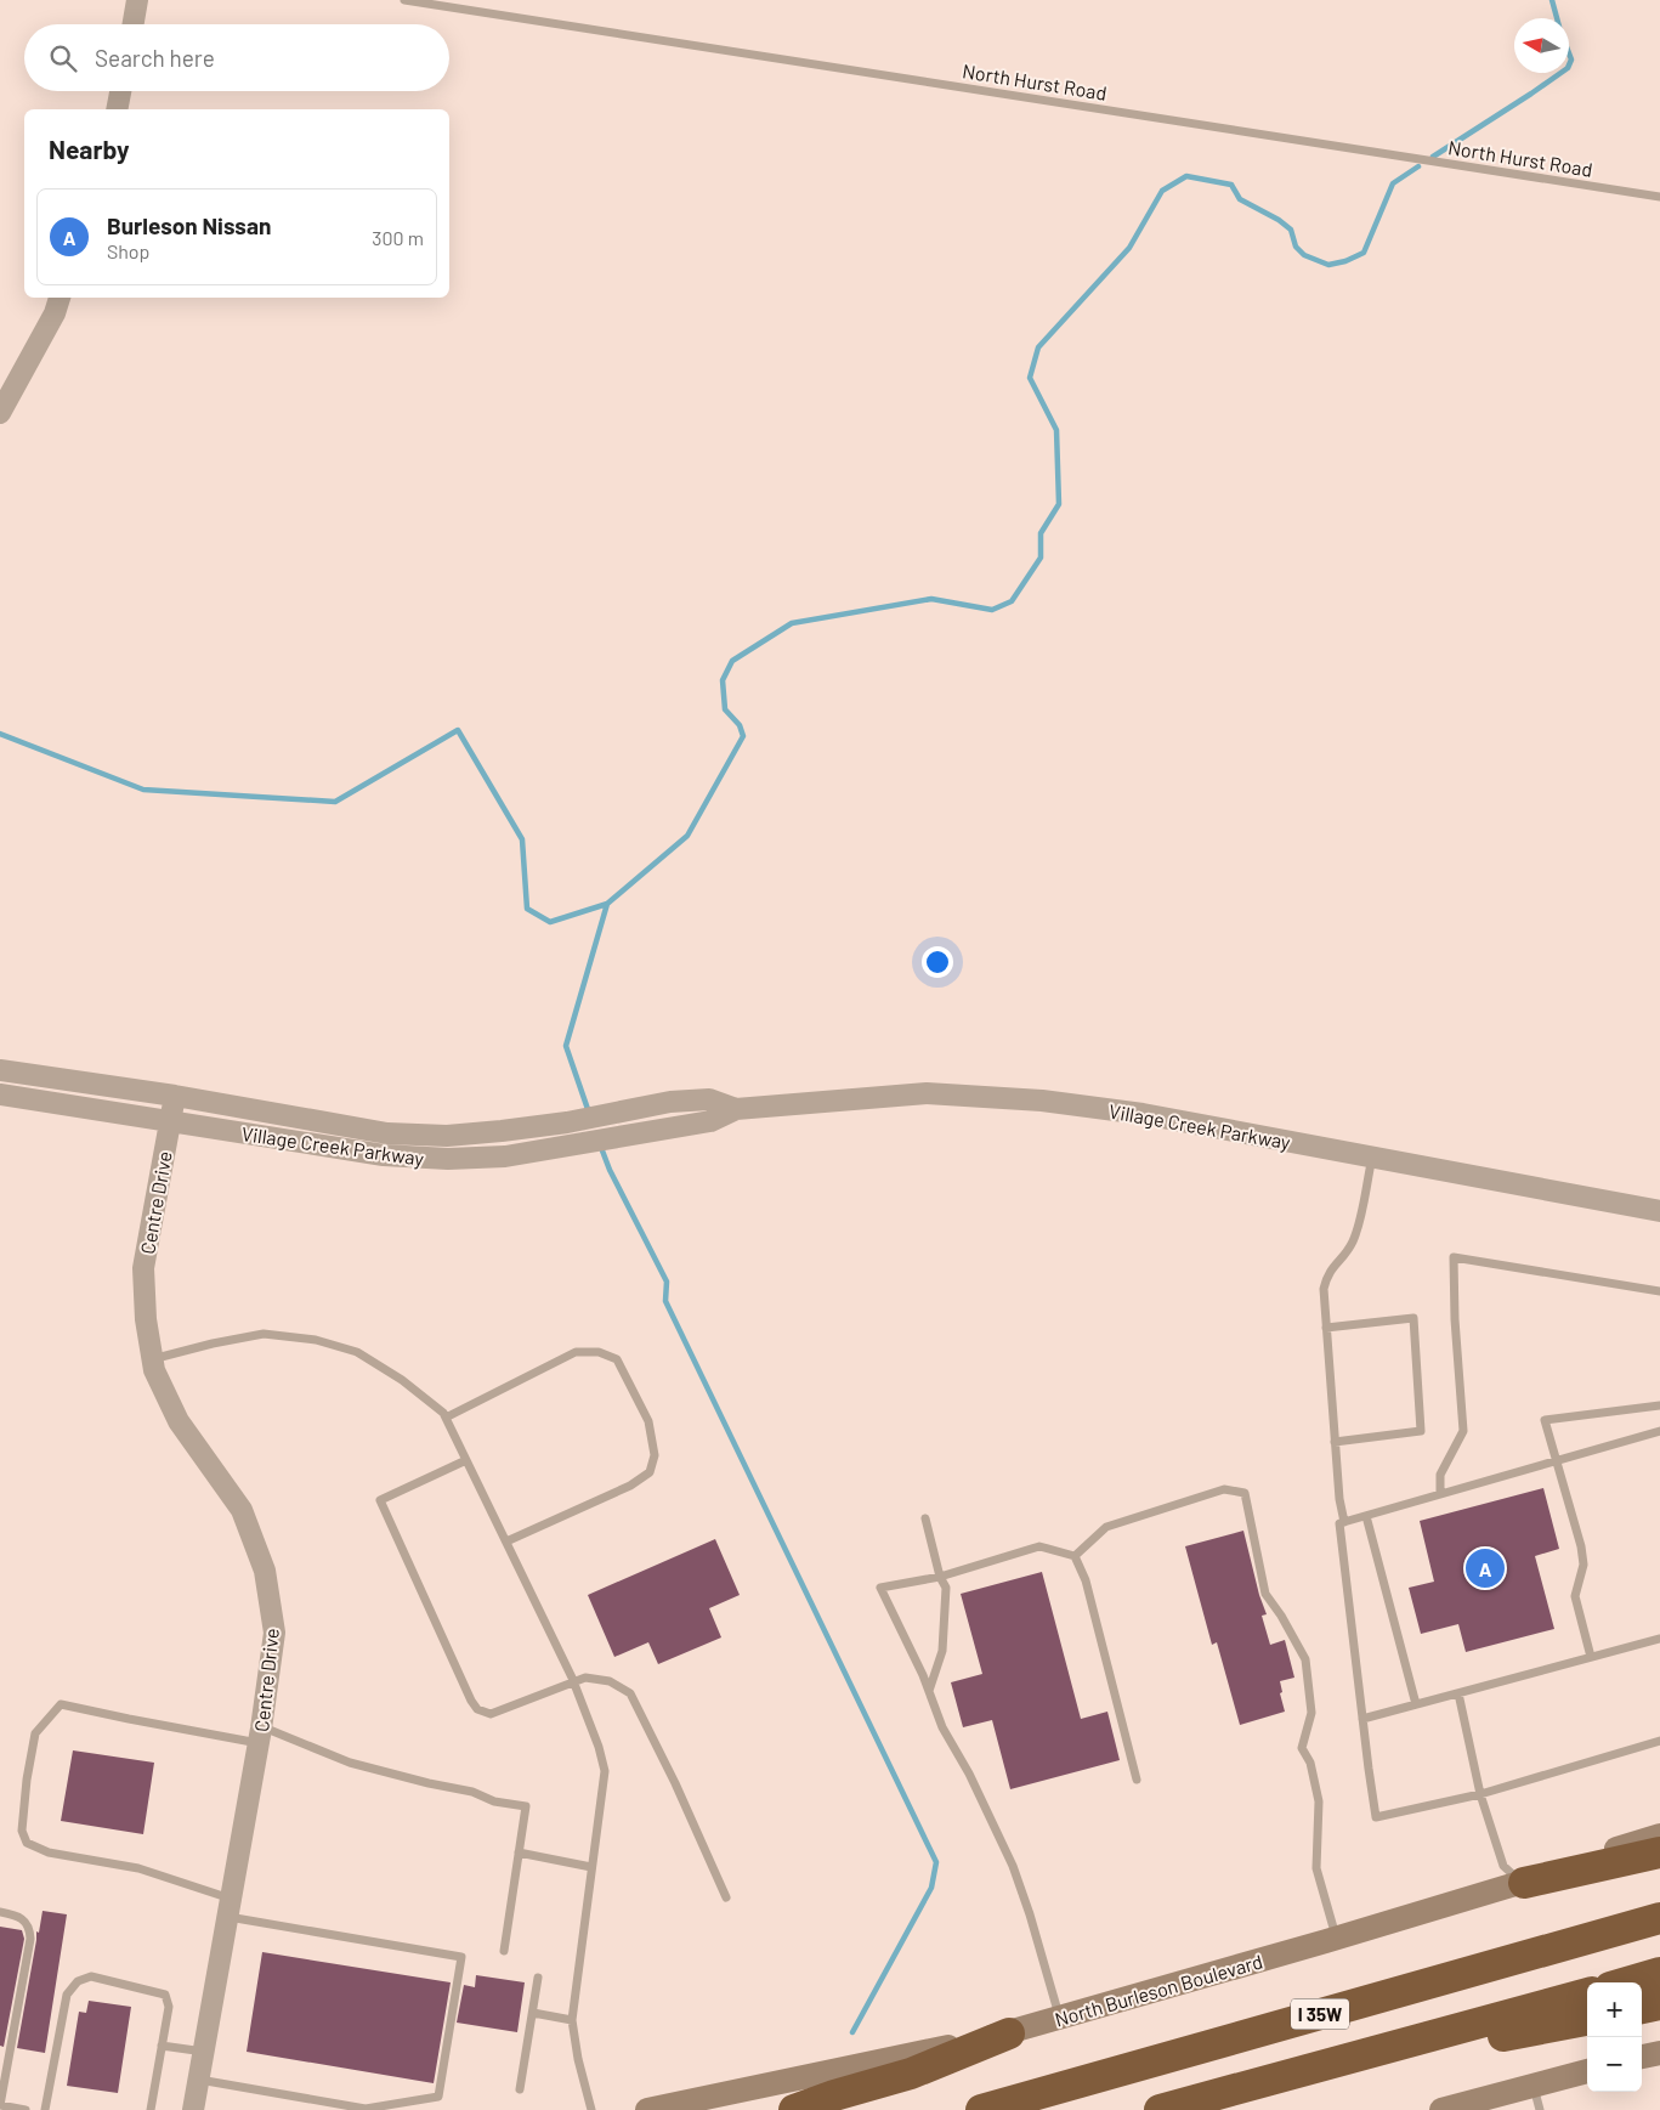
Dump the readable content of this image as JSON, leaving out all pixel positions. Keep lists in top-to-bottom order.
{
  "streets": {
    "highway": ["I 35W"],
    "main road": ["North Burleson Boulevard"],
    "street": ["Village Creek Parkway", "Centre Drive"],
    "lane": ["North Hurst Road"]
  },
  "crossings": [
    ["Village Creek Parkway", "Centre Drive"]
  ],
  "north": "left",
  "page": {
    "search": "Search here",
    "heading": "Nearby",
    "list": [
      {
        "mark": "A",
        "name": "Burleson Nissan",
        "note": "Shop",
        "value": "300 m"
      }
    ],
    "pins": "A",
    "map_buttons": ["+", "−"]
  }
}
